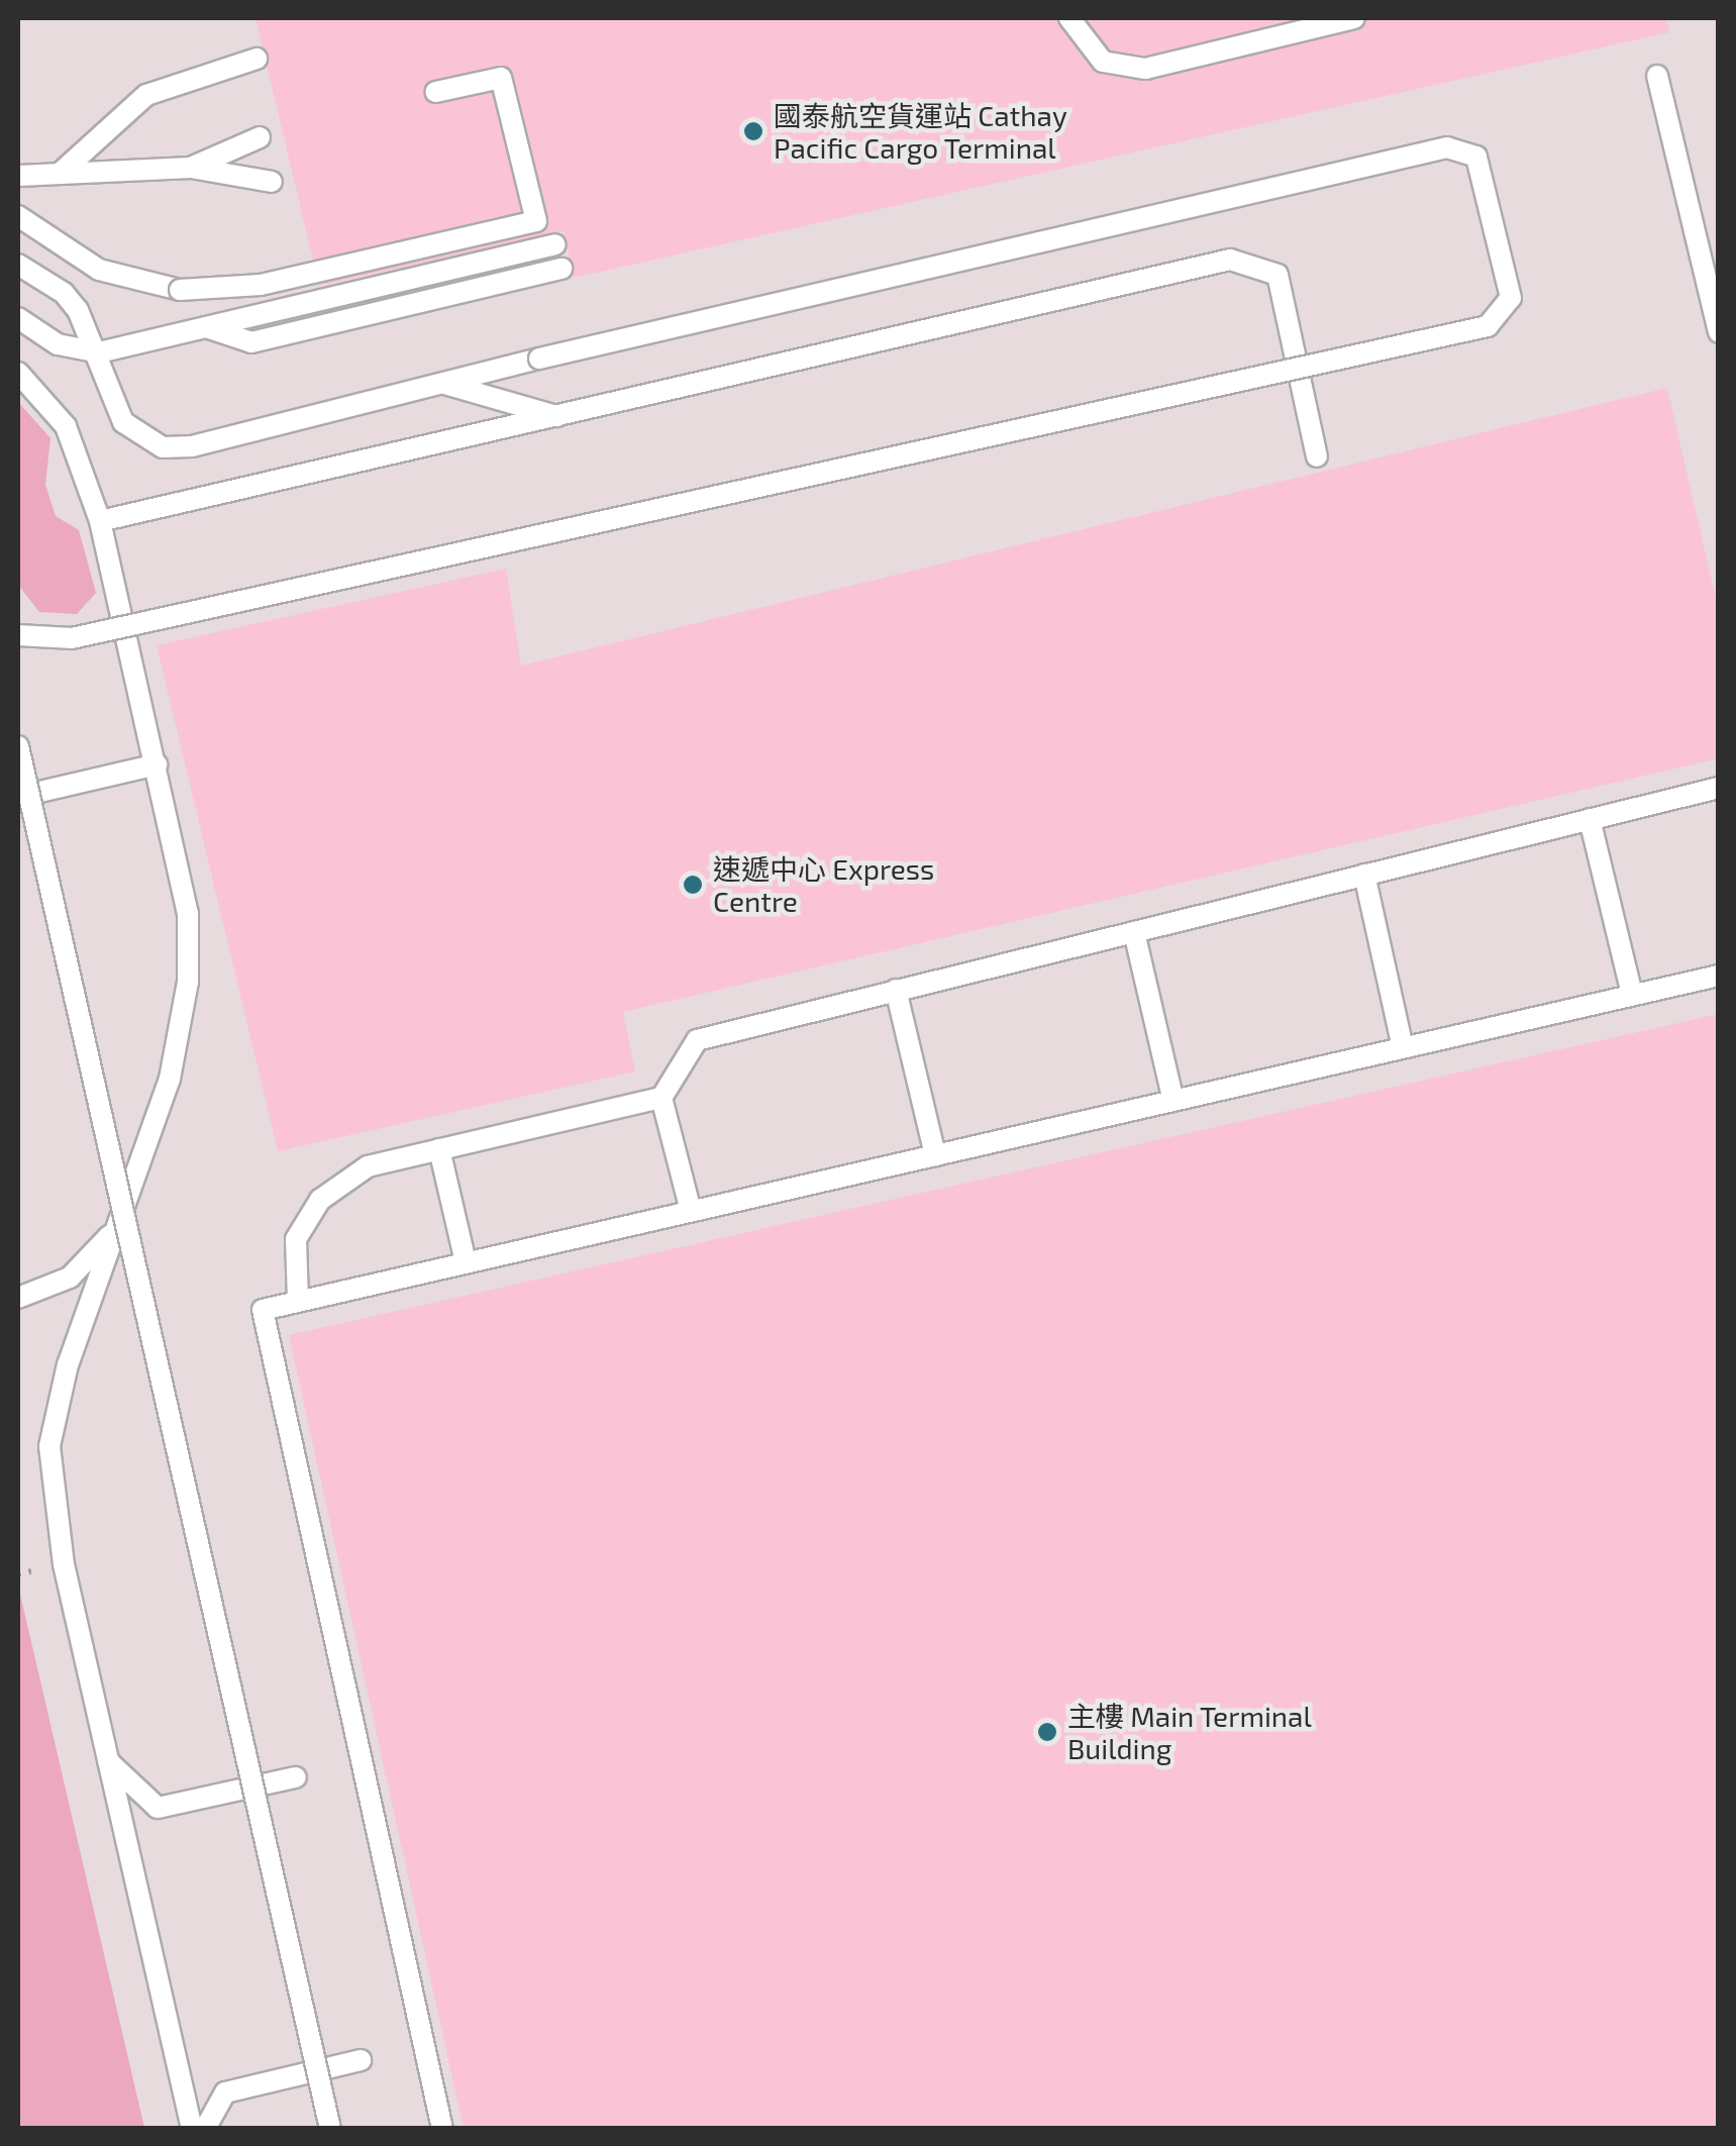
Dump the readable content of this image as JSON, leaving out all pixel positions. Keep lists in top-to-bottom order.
{
  "places": ["國泰航空貨運站 Cathay Pacific Cargo Terminal", "速遞中心 Express Centre", "主樓 Main Terminal Building"]
}
